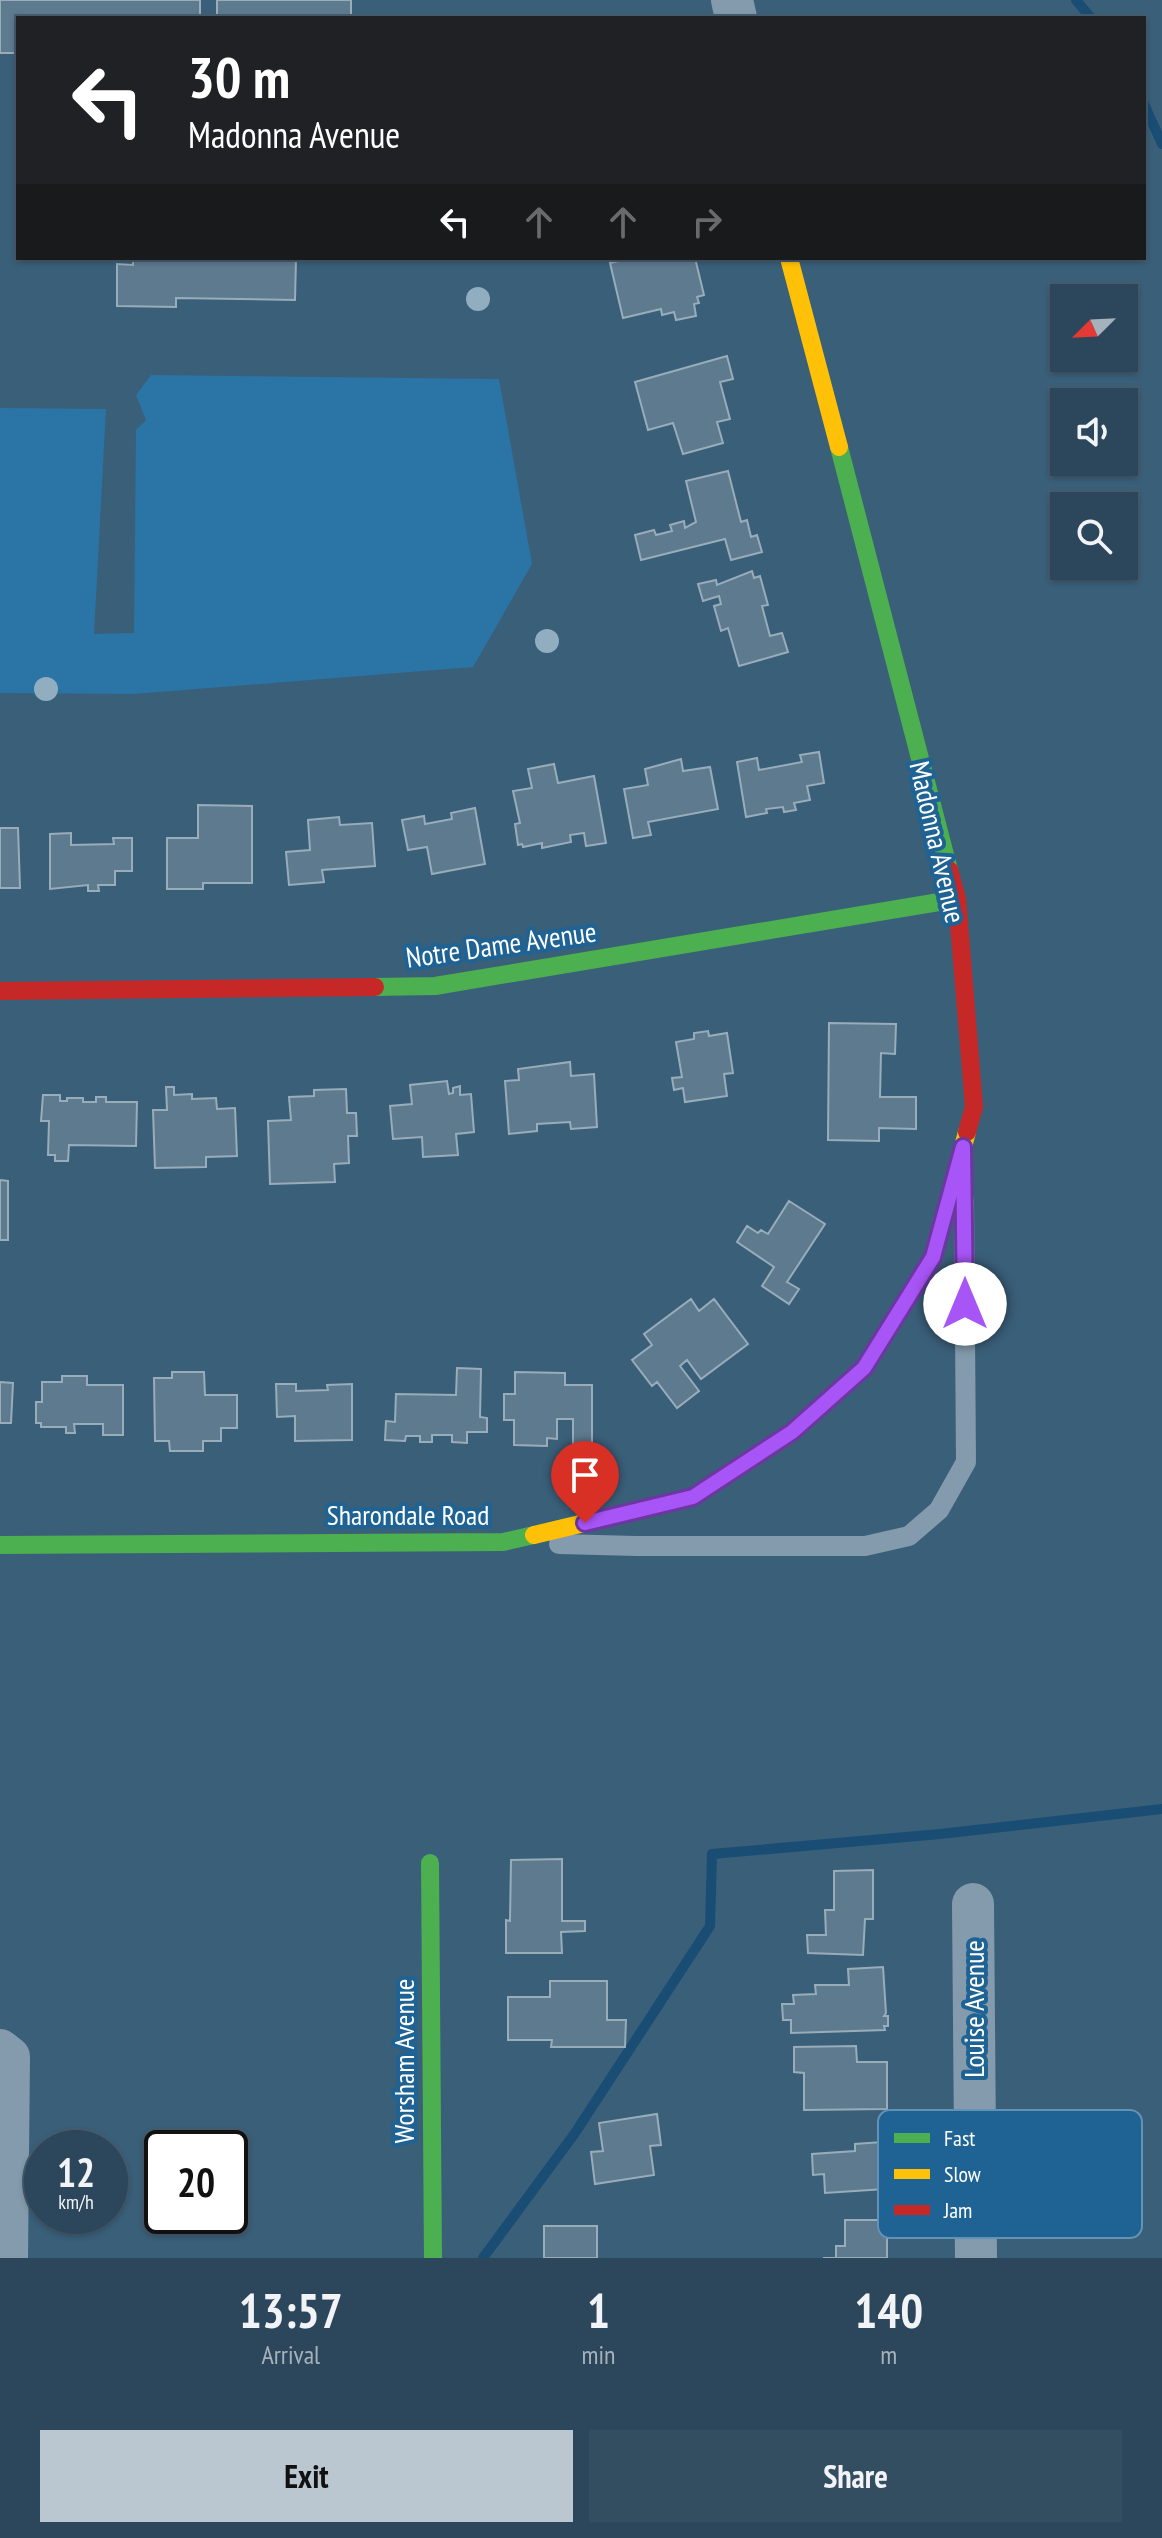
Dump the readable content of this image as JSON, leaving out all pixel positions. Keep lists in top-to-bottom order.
{
  "streets": {
    "street": [
      "Madonna Avenue",
      "Notre Dame Avenue",
      "Sharondale Road",
      "Louise Avenue",
      "Worsham Avenue"
    ]
  },
  "crossings": [
    ["Madonna Avenue", "Notre Dame Avenue"],
    ["Madonna Avenue", "Sharondale Road"]
  ],
  "legend": ["Fast", "Slow", "Jam"],
  "north": "bottom left",
  "page": {
    "turn": ["30 m", "Madonna Avenue"],
    "speed": "12 km/h",
    "limit": "20",
    "eta": [
      "13:57",
      "Arrival",
      "1",
      "min",
      "140",
      "m"
    ],
    "buttons": ["Exit", "Share"]
  }
}
